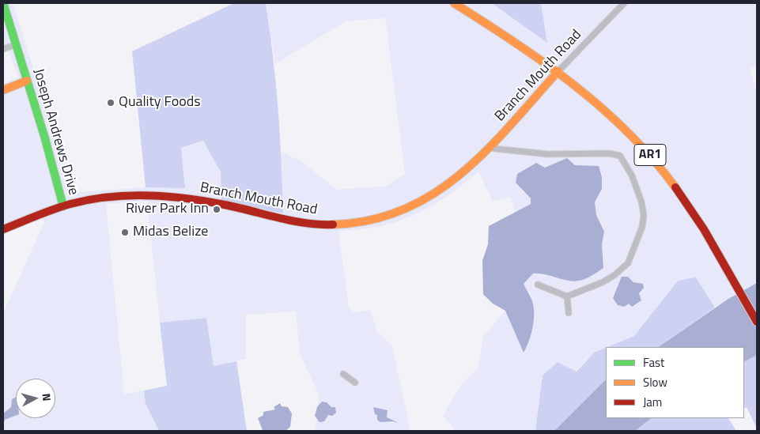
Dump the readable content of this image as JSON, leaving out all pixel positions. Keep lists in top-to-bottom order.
{
  "streets": {
    "main road": ["Branch Mouth Road", "Joseph Andrews Drive", "AR1"]
  },
  "crossings": [
    ["Branch Mouth Road", "Joseph Andrews Drive"],
    ["Branch Mouth Road", "AR1"]
  ],
  "places": ["Quality Foods", "River Park Inn", "Midas Belize"],
  "legend": ["Fast", "Slow", "Jam"],
  "north": "right"
}
